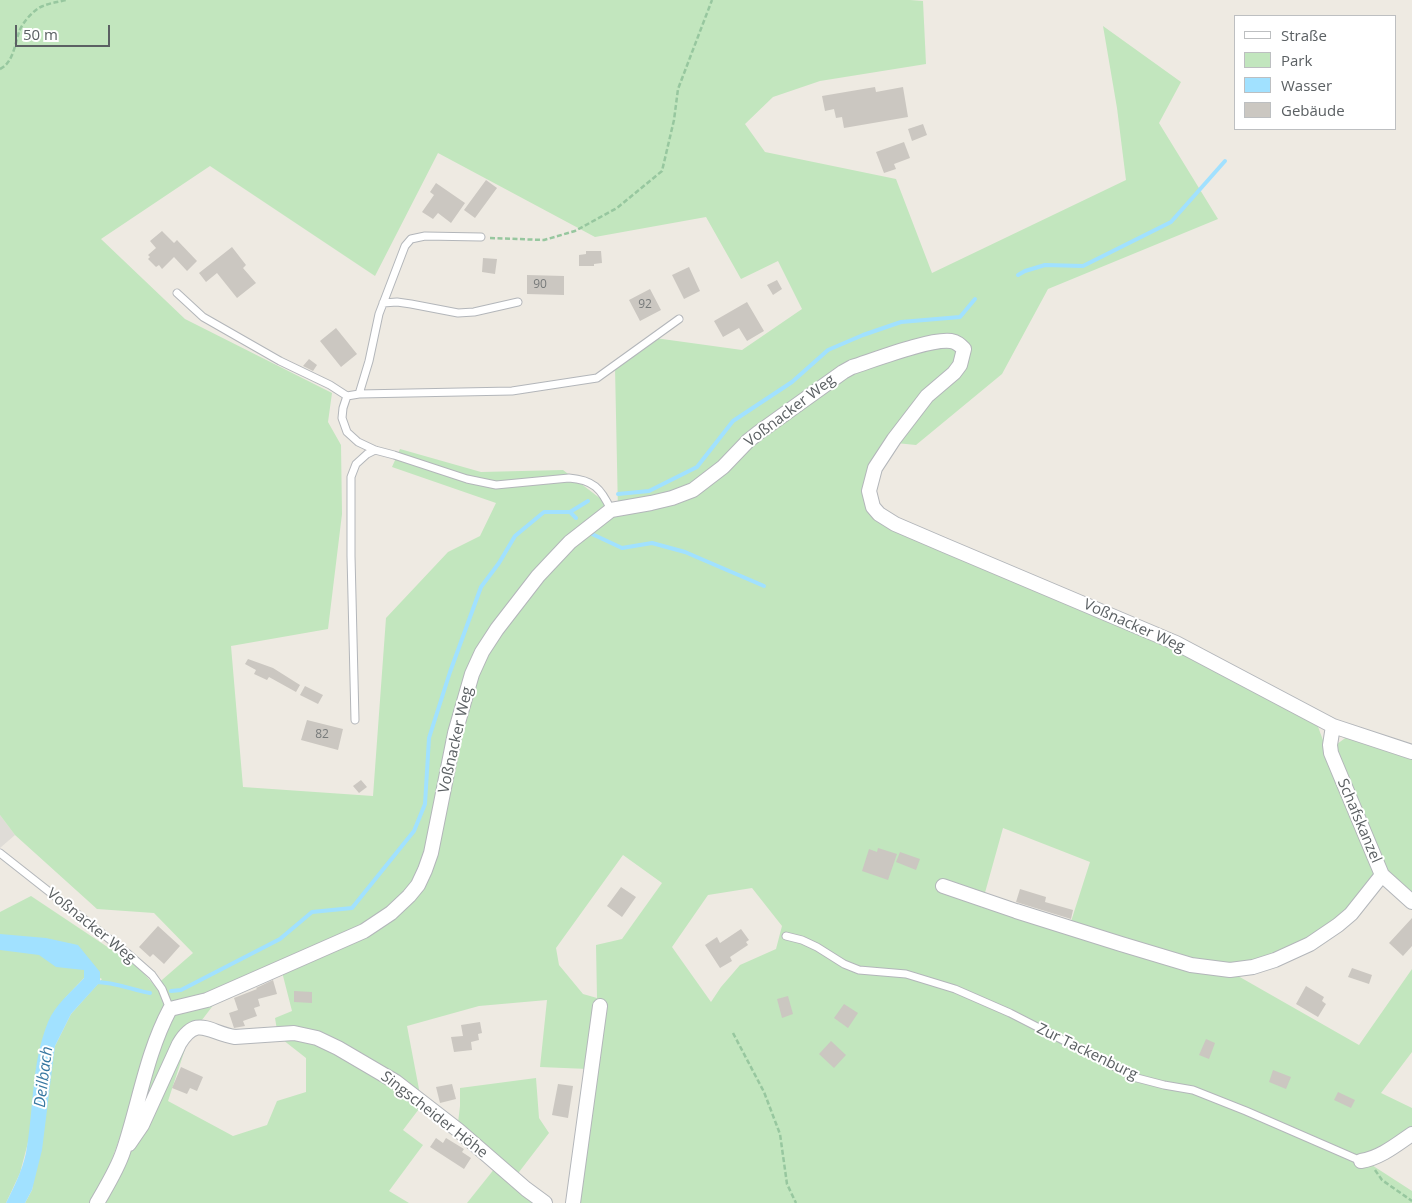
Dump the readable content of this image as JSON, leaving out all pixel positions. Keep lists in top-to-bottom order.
{
  "streets": {
    "street": ["Voßnacker Weg", "Schafskanzel", "Singscheider Höhe"],
    "lane": ["Zur Tackenburg"]
  },
  "crossings": [
    ["Voßnacker Weg", "Schafskanzel"]
  ],
  "water": ["Deilbach"],
  "house_numbers": ["90", "92", "82"],
  "legend": [
    "Straße",
    "Park",
    "Wasser",
    "Gebäude"
  ],
  "scale_bar": "50 m"
}
